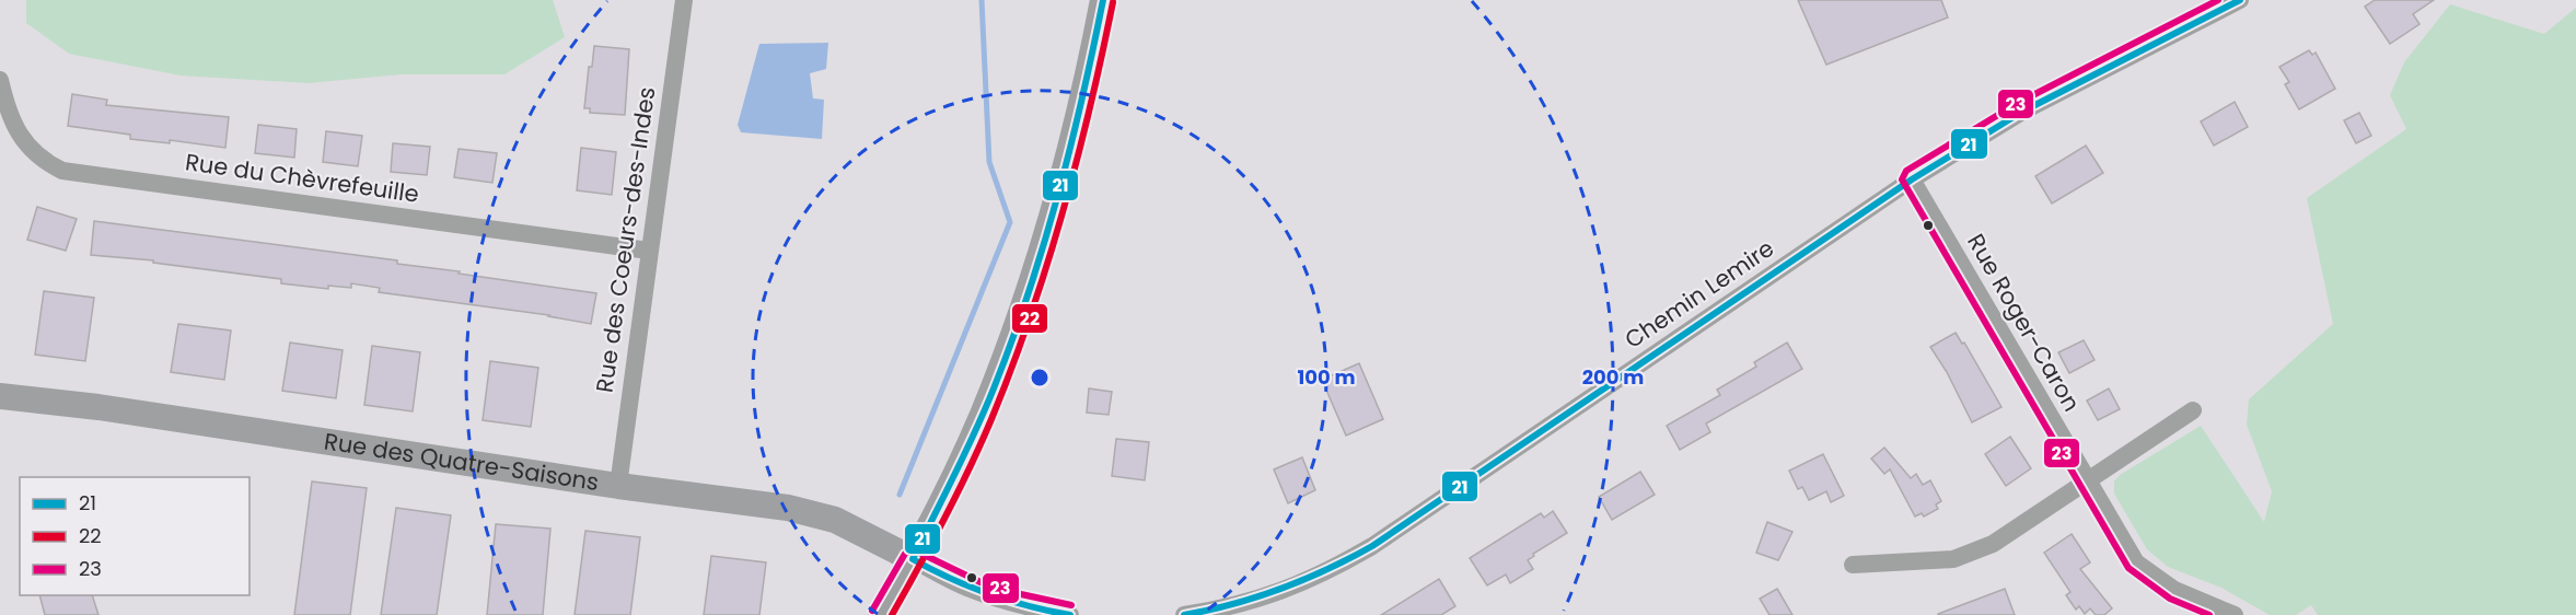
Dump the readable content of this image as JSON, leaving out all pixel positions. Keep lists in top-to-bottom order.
{
  "streets": {
    "street": [
      "Rue du Chèvrefeuille",
      "Rue des Coeurs-des-Indes",
      "Chemin Lemire",
      "Rue Roger-Caron",
      "Rue des Quatre-Saisons"
    ]
  },
  "crossings": [
    ["Rue du Chèvrefeuille", "Rue des Coeurs-des-Indes"],
    ["Rue des Coeurs-des-Indes", "Rue des Quatre-Saisons"],
    ["Chemin Lemire", "Rue Roger-Caron"]
  ],
  "lines": ["transit line 21", "transit line 23", "transit line 22"],
  "legend": ["21", "22", "23"],
  "rings": ["100 m", "200 m"]
}
